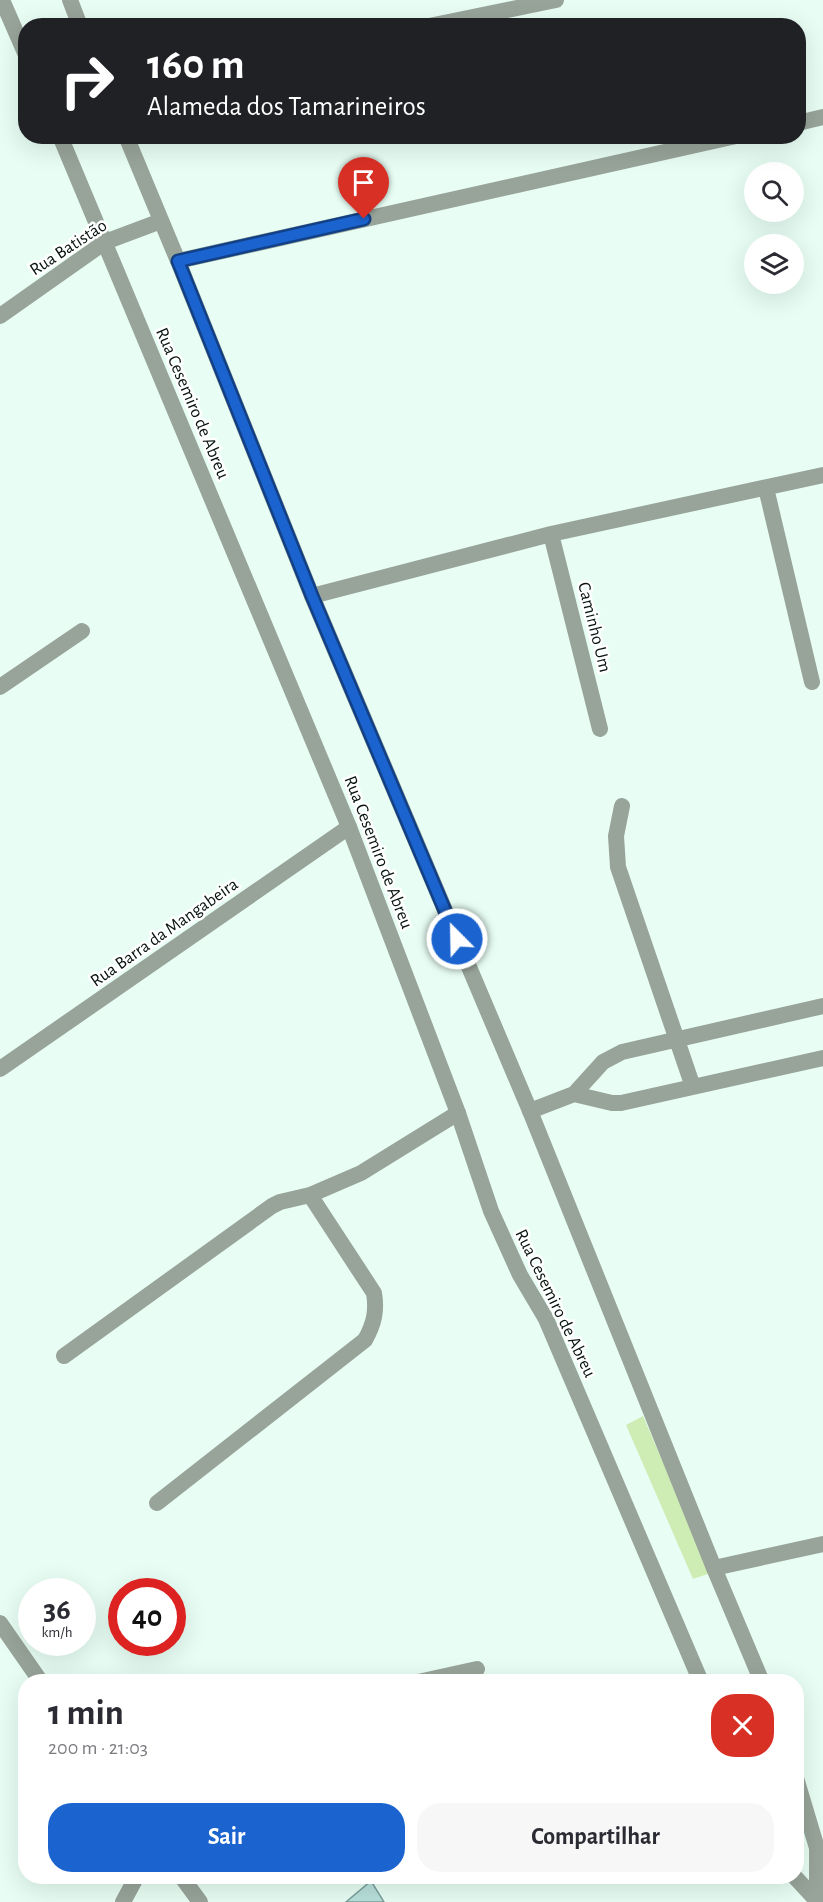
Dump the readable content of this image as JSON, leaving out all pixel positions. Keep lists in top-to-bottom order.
{
  "streets": {
    "street": [
      "Rua Batistão",
      "Rua Cesemiro de Abreu",
      "Caminho Um",
      "Rua Barra da Mangabeira"
    ]
  },
  "crossings": [
    ["Rua Batistão", "Rua Cesemiro de Abreu"],
    ["Rua Cesemiro de Abreu", "Rua Barra da Mangabeira"]
  ],
  "page": {
    "turn": ["160 m", "Alameda dos Tamarineiros"],
    "speed": "36 km/h",
    "limit": "40",
    "heading": ["1 min", "200 m · 21:03"],
    "buttons": ["Sair", "Compartilhar"]
  }
}
